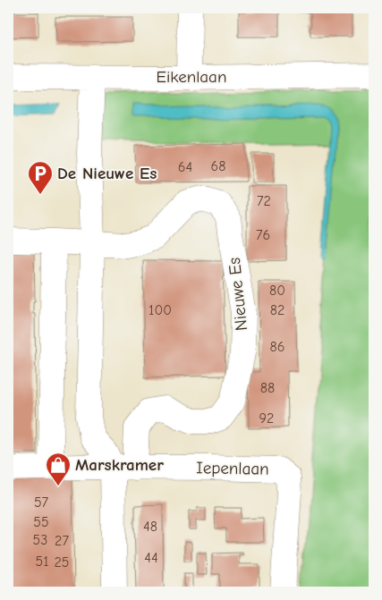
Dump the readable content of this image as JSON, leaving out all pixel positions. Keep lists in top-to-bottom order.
{
  "streets": {
    "street": ["Eikenlaan", "Nieuwe Es", "Iepenlaan"]
  },
  "crossings": [
    ["Eikenlaan", "Nieuwe Es"],
    ["Nieuwe Es", "Iepenlaan"]
  ],
  "places": {
    "parking": ["De Nieuwe Es"],
    "shop": ["Marskramer"]
  },
  "house_numbers": [
    "68",
    "64",
    "72",
    "76",
    "80",
    "100",
    "82",
    "86",
    "88",
    "92",
    "57",
    "55",
    "48",
    "53",
    "27",
    "44",
    "51",
    "25"
  ]
}
